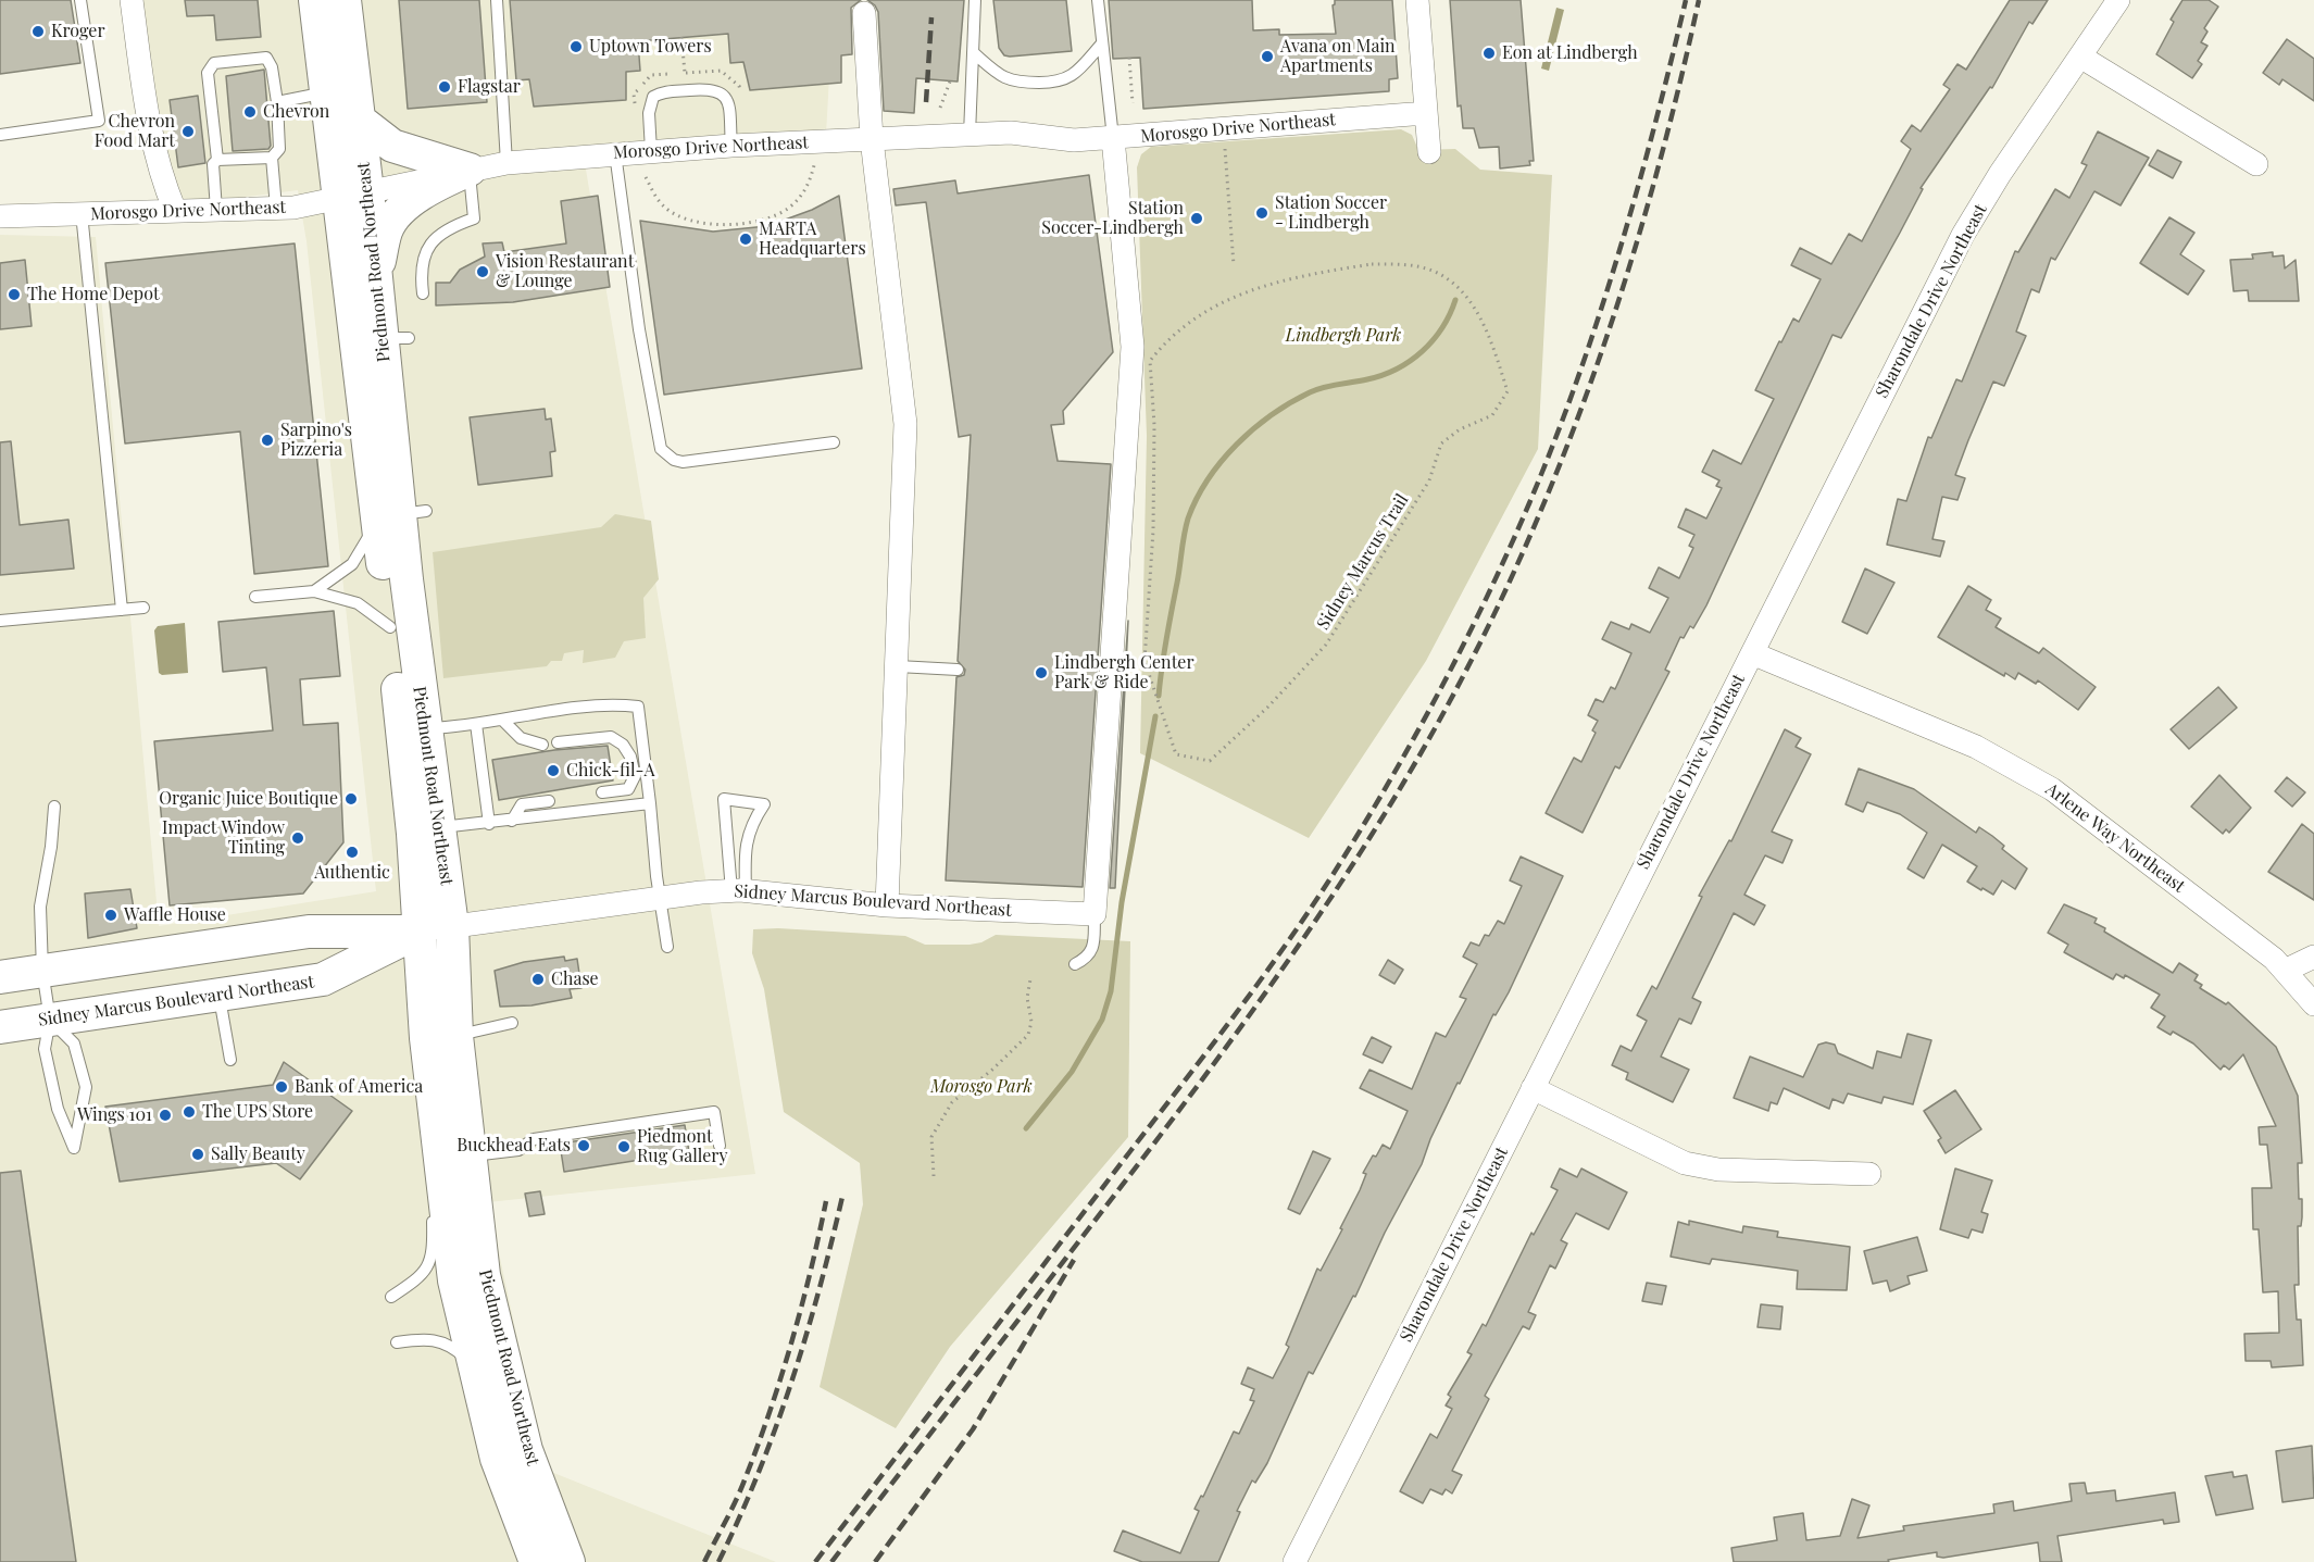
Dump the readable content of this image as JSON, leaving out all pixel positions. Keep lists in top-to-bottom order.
{
  "streets": {
    "main road": ["Piedmont Road Northeast", "Sidney Marcus Boulevard Northeast"],
    "street": ["Morosgo Drive Northeast", "Sharondale Drive Northeast", "Arlene Way Northeast"],
    "path": ["Sidney Marcus Trail"]
  },
  "crossings": [
    ["Morosgo Drive Northeast", "Piedmont Road Northeast"],
    ["Piedmont Road Northeast", "Sidney Marcus Boulevard Northeast"],
    ["Sharondale Drive Northeast", "Arlene Way Northeast"]
  ],
  "parks": ["Lindbergh Park", "Morosgo Park"],
  "places": [
    "Kroger",
    "Uptown Towers",
    "Eon at Lindbergh",
    "Avana on Main Apartments",
    "Flagstar",
    "Chevron",
    "Chevron Food Mart",
    "Station Soccer - Lindbergh",
    "Station Soccer-Lindbergh",
    "MARTA Headquarters",
    "Vision Restaurant & Lounge",
    "The Home Depot",
    "Sarpino's Pizzeria",
    "Lindbergh Center Park & Ride",
    "Chick-fil-A",
    "Organic Juice Boutique",
    "Impact Window Tinting",
    "Authentic",
    "Waffle House",
    "Chase",
    "Bank of America",
    "The UPS Store",
    "Wings 101",
    "Buckhead Eats",
    "Piedmont Rug Gallery",
    "Sally Beauty"
  ]
}
